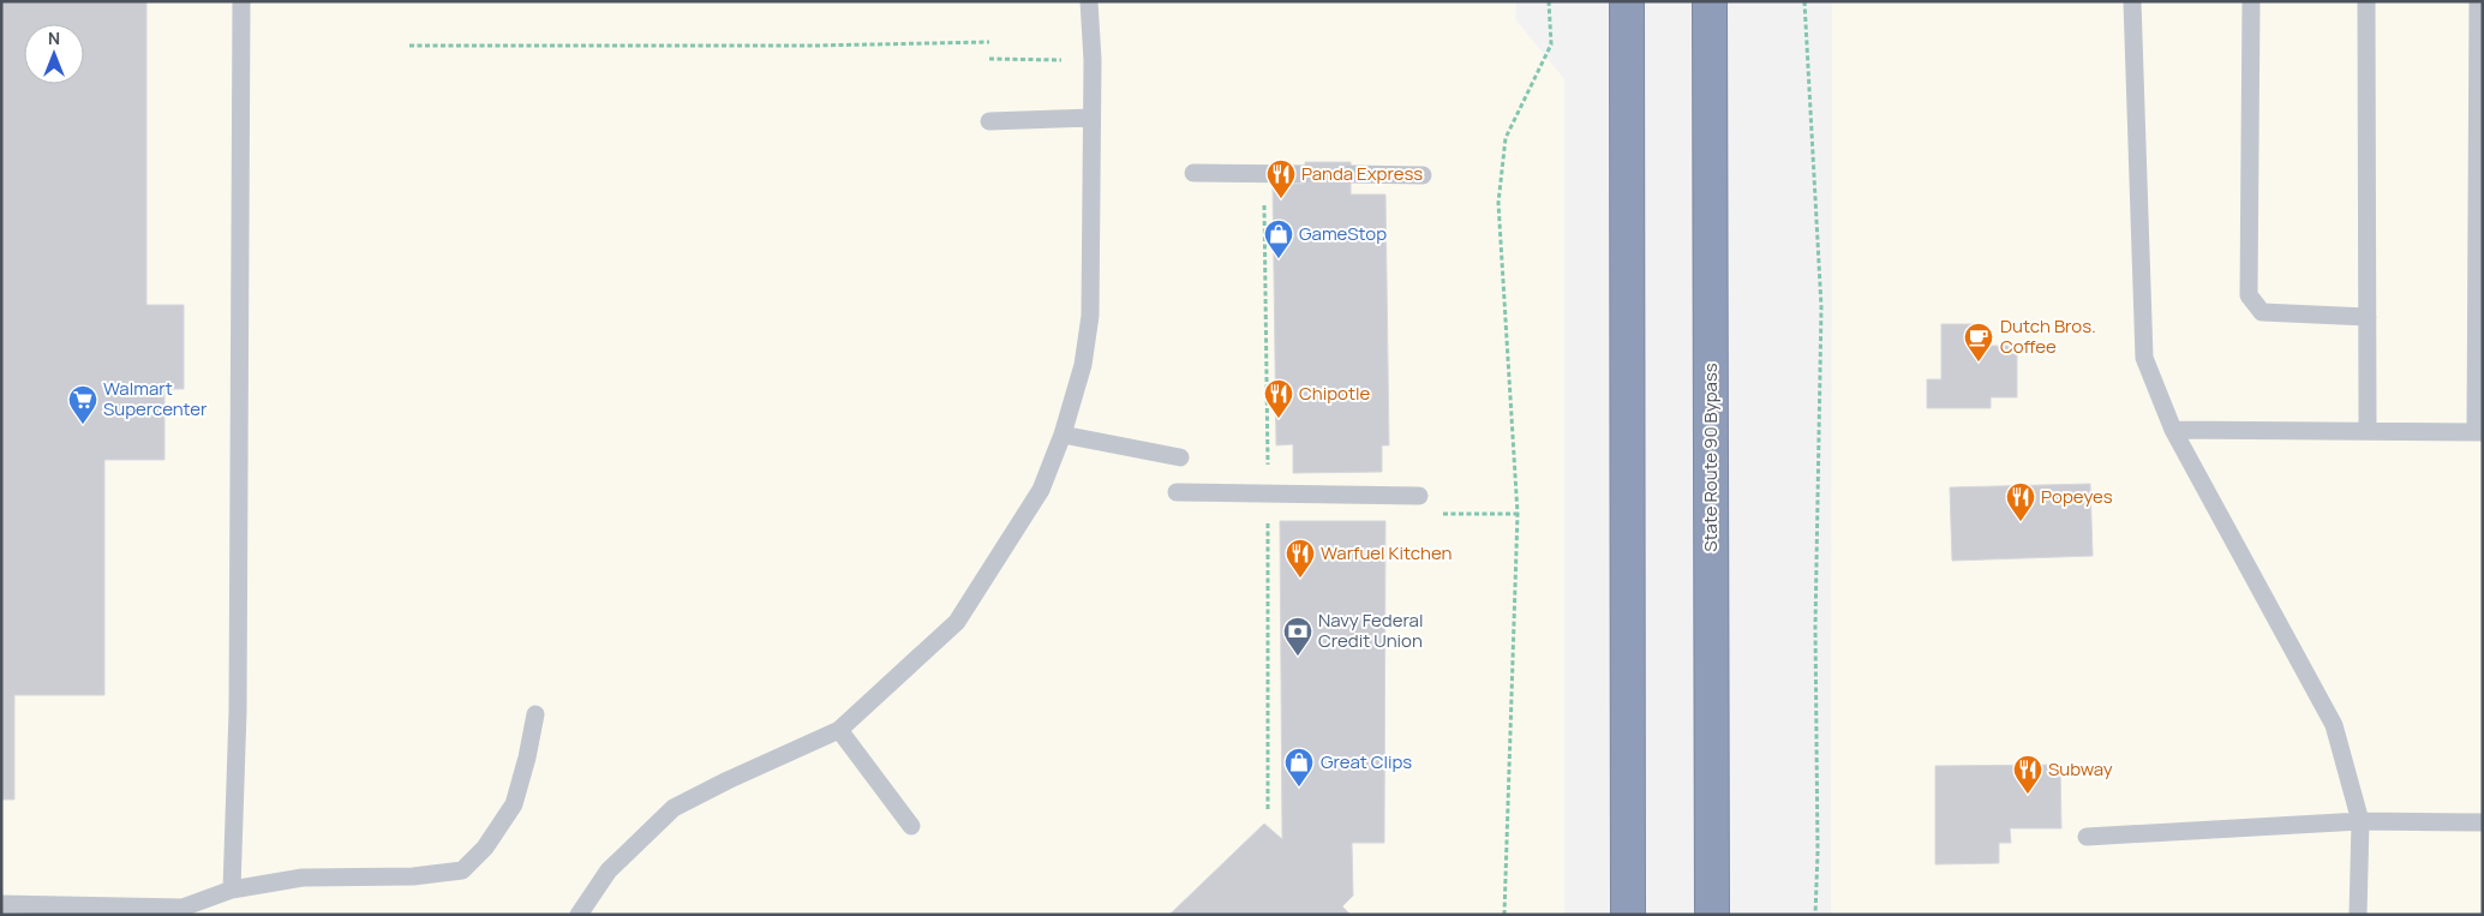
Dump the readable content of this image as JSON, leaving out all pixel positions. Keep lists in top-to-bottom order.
{
  "streets": {
    "highway": ["State Route 90 Bypass"]
  },
  "places": {
    "restaurant": [
      "Panda Express",
      "Chipotle",
      "Popeyes",
      "Warfuel Kitchen",
      "Subway"
    ],
    "shop": ["GameStop", "Great Clips"],
    "cafe": ["Dutch Bros. Coffee"],
    "supermarket": ["Walmart Supercenter"],
    "bank": ["Navy Federal Credit Union"]
  },
  "north": "top"
}
